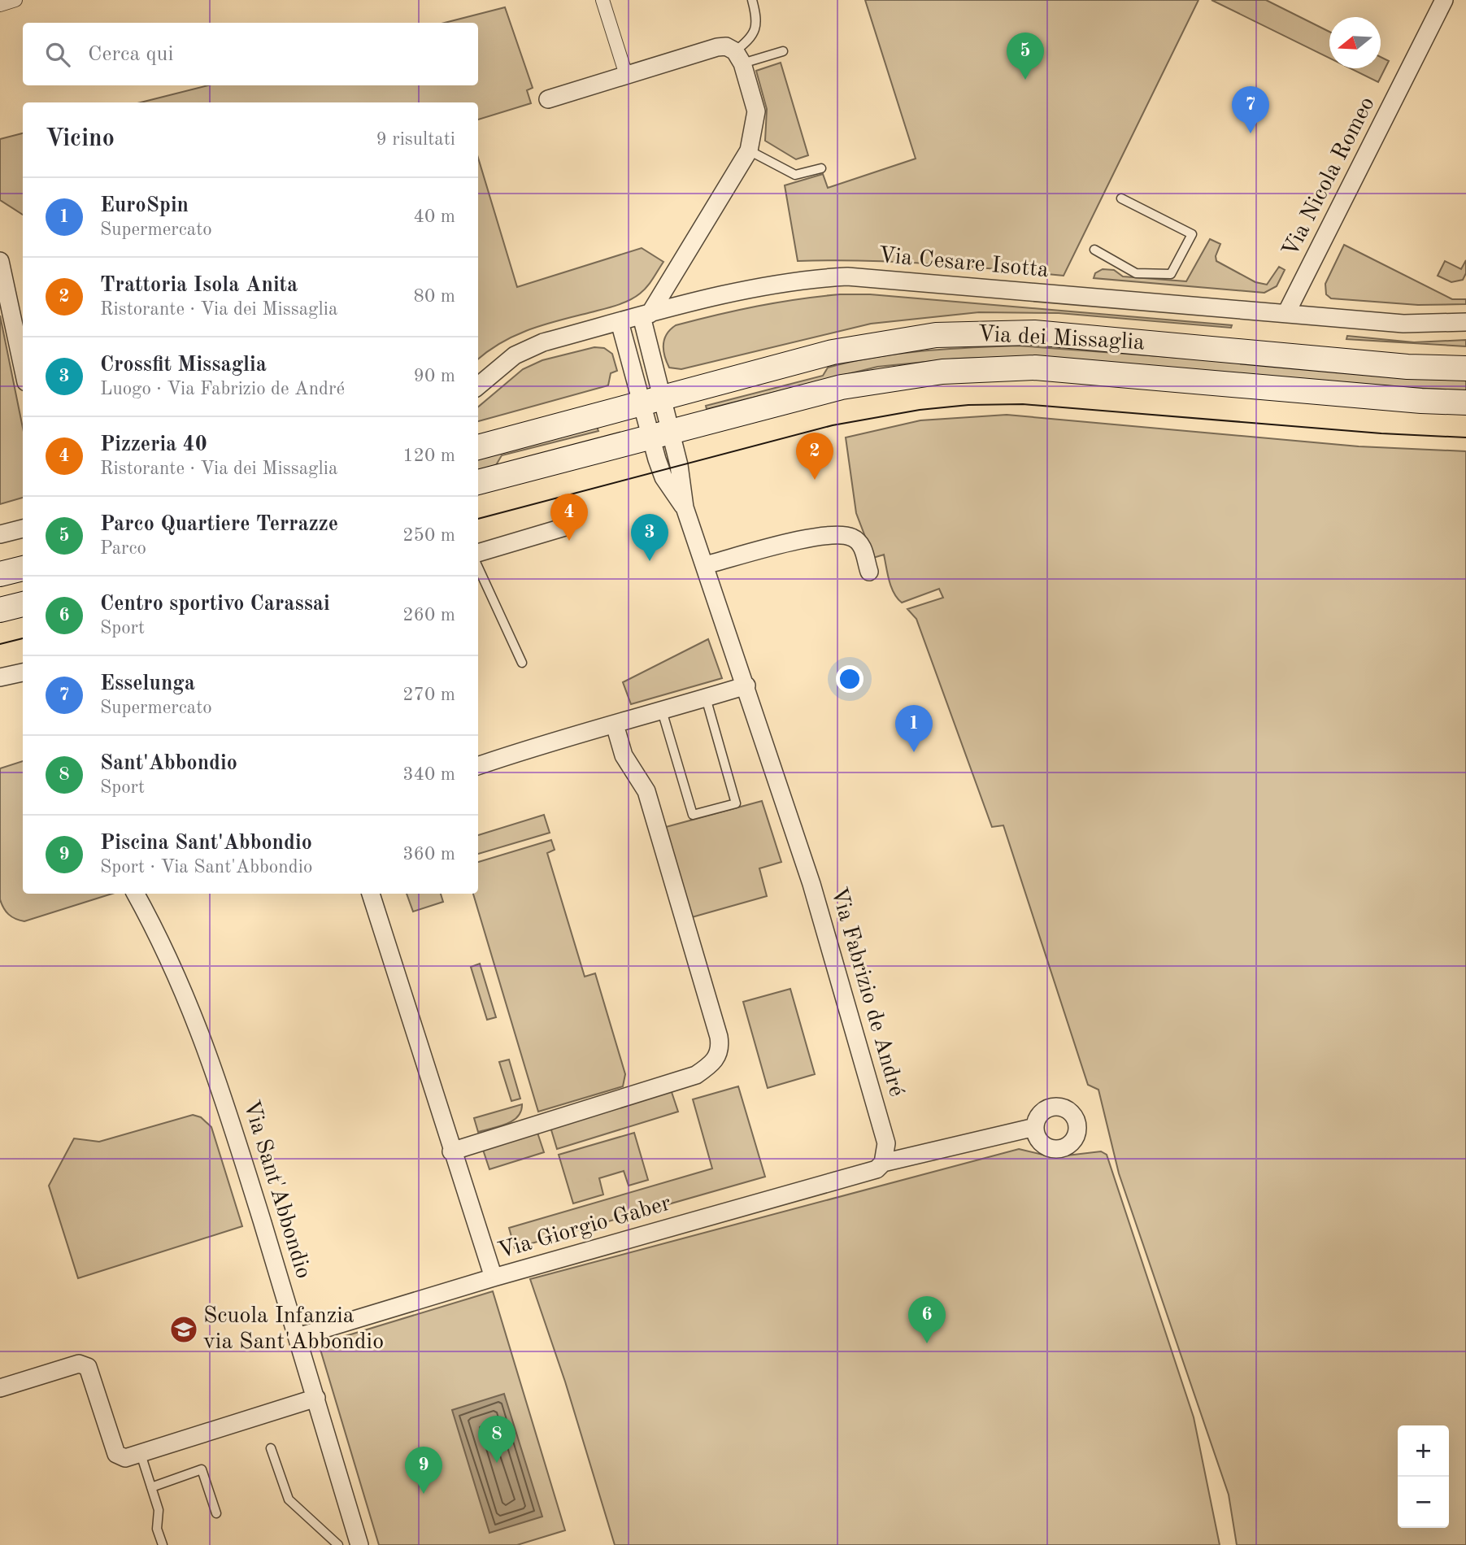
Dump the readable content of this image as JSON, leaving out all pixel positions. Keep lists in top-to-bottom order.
{
  "streets": {
    "main road": ["Via dei Missaglia"],
    "street": [
      "Via Nicola Romeo",
      "Via Cesare Isotta",
      "Via Fabrizio de André",
      "Via Sant'Abbondio",
      "Via Giorgio Gaber"
    ]
  },
  "crossings": [
    ["Via Nicola Romeo", "Via Cesare Isotta"],
    ["Via dei Missaglia", "Via Fabrizio de André"],
    ["Via Fabrizio de André", "Via Giorgio Gaber"],
    ["Via Sant'Abbondio", "Via Giorgio Gaber"]
  ],
  "places": {
    "school or university": ["Scuola Infanzia via Sant'Abbondio"]
  },
  "north": "left",
  "page": {
    "search": "Cerca qui",
    "pins": [
      "5",
      "7",
      "2",
      "4",
      "3",
      "1",
      "6",
      "8",
      "9"
    ],
    "heading": ["Vicino", "9 risultati"],
    "list": [
      {
        "mark": "1",
        "name": "EuroSpin",
        "note": "Supermercato",
        "value": "40 m"
      },
      {
        "mark": "2",
        "name": "Trattoria Isola Anita",
        "note": "Ristorante · Via dei Missaglia",
        "value": "80 m"
      },
      {
        "mark": "3",
        "name": "Crossfit Missaglia",
        "note": "Luogo · Via Fabrizio de André",
        "value": "90 m"
      },
      {
        "mark": "4",
        "name": "Pizzeria 40",
        "note": "Ristorante · Via dei Missaglia",
        "value": "120 m"
      },
      {
        "mark": "5",
        "name": "Parco Quartiere Terrazze",
        "note": "Parco",
        "value": "250 m"
      },
      {
        "mark": "6",
        "name": "Centro sportivo Carassai",
        "note": "Sport",
        "value": "260 m"
      },
      {
        "mark": "7",
        "name": "Esselunga",
        "note": "Supermercato",
        "value": "270 m"
      },
      {
        "mark": "8",
        "name": "Sant'Abbondio",
        "note": "Sport",
        "value": "340 m"
      },
      {
        "mark": "9",
        "name": "Piscina Sant'Abbondio",
        "note": "Sport · Via Sant'Abbondio",
        "value": "360 m"
      }
    ],
    "map_buttons": ["+", "−"]
  }
}
